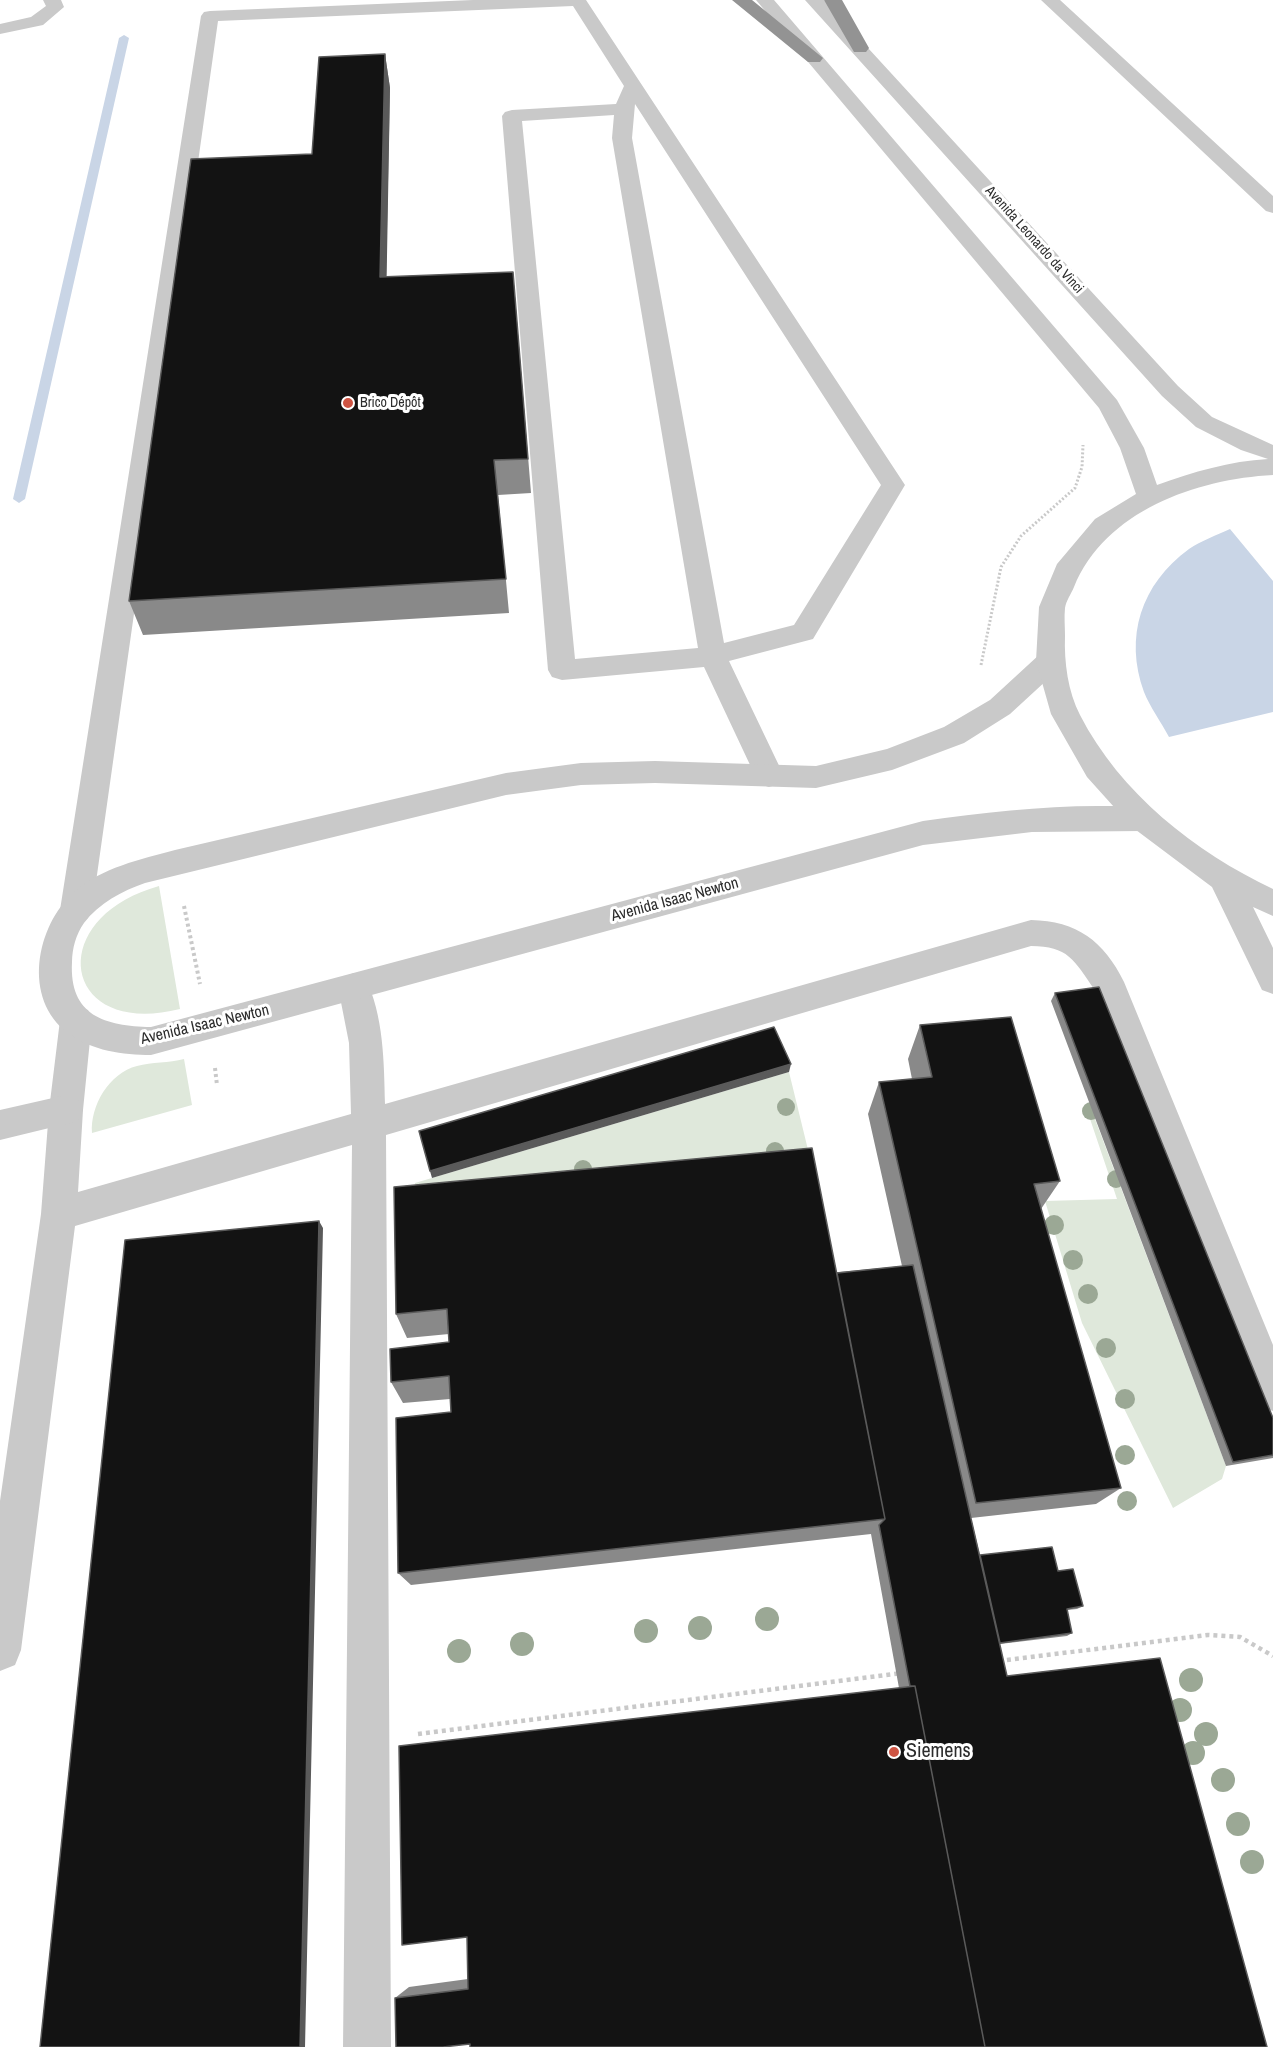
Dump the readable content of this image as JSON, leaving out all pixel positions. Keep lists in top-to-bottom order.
{
  "streets": {
    "street": ["Avenida Leonardo da Vinci", "Avenida Isaac Newton"]
  },
  "places": ["Brico Dépôt", "Siemens"]
}
